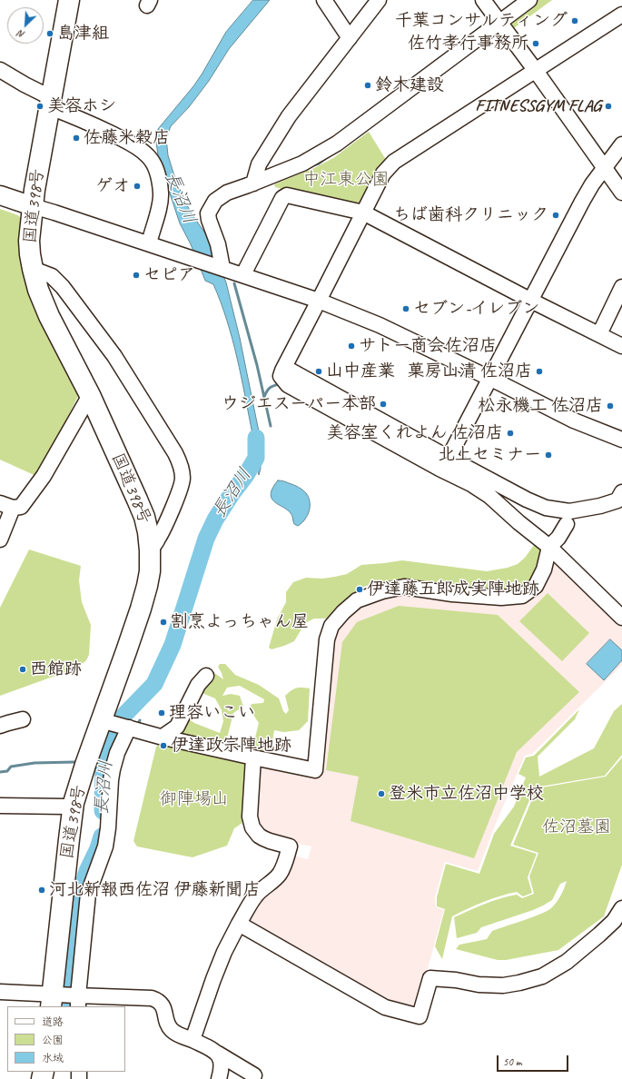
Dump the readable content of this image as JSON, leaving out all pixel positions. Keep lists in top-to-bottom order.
{
  "streets": {
    "highway": ["国道398号"]
  },
  "water": ["長沼川"],
  "parks": ["中江東公園", "御陣場山", "佐沼墓園"],
  "places": [
    "千葉コンサルティング",
    "島津組",
    "佐竹孝行事務所",
    "鈴木建設",
    "美容ホシ",
    "FITNESSGYM FLAG",
    "佐藤米穀店",
    "ゲオ",
    "ちば歯科クリニック",
    "セピア",
    "セブン-イレブン",
    "サトー商会佐沼店",
    "山中産業",
    "菓房山清 佐沼店",
    "ウジエスーパー本部",
    "松永機工 佐沼店",
    "美容室くれよん 佐沼店",
    "北上セミナー",
    "伊達藤五郎成実陣地跡",
    "割烹よっちゃん屋",
    "西館跡",
    "理容いこい",
    "伊達政宗陣地跡",
    "登米市立佐沼中学校",
    "河北新報西佐沼 伊藤新聞店"
  ],
  "legend": ["道路", "公園", "水域"],
  "scale_bar": "50 m",
  "north": "bottom left"
}
